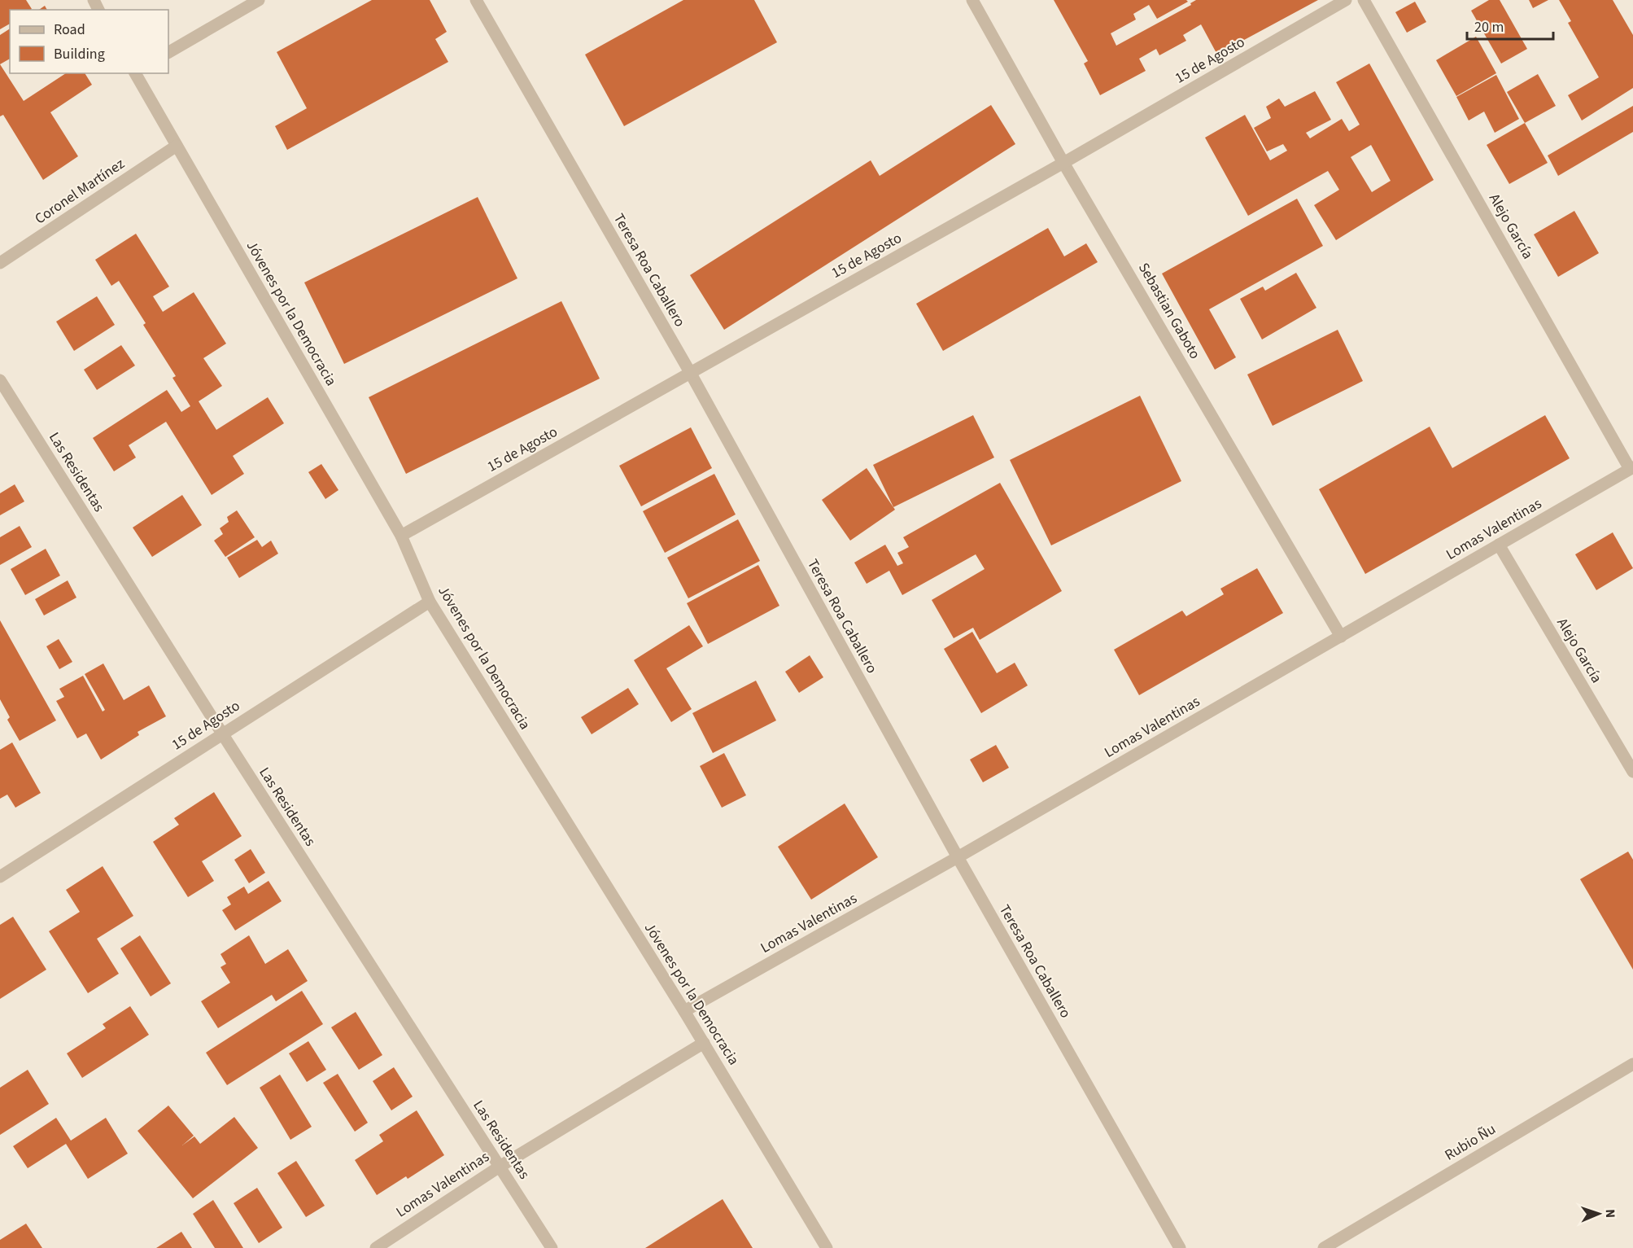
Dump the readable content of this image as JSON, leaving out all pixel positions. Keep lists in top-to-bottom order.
{
  "streets": {
    "street": [
      "15 de Agosto",
      "Coronel Martínez",
      "Alejo García",
      "Teresa Roa Caballero",
      "Sebastian Gaboto",
      "Jóvenes por la Democracia",
      "Las Residentas",
      "Lomas Valentinas",
      "Rubio Ñu"
    ]
  },
  "crossings": [
    ["15 de Agosto", "Teresa Roa Caballero"],
    ["15 de Agosto", "Sebastian Gaboto"],
    ["15 de Agosto", "Jóvenes por la Democracia"],
    ["15 de Agosto", "Las Residentas"],
    ["Coronel Martínez", "Jóvenes por la Democracia"],
    ["Alejo García", "Lomas Valentinas"],
    ["Teresa Roa Caballero", "Lomas Valentinas"],
    ["Sebastian Gaboto", "Lomas Valentinas"],
    ["Jóvenes por la Democracia", "Lomas Valentinas"],
    ["Las Residentas", "Lomas Valentinas"]
  ],
  "legend": ["Road", "Building"],
  "scale_bar": "20 m",
  "north": "right"
}
